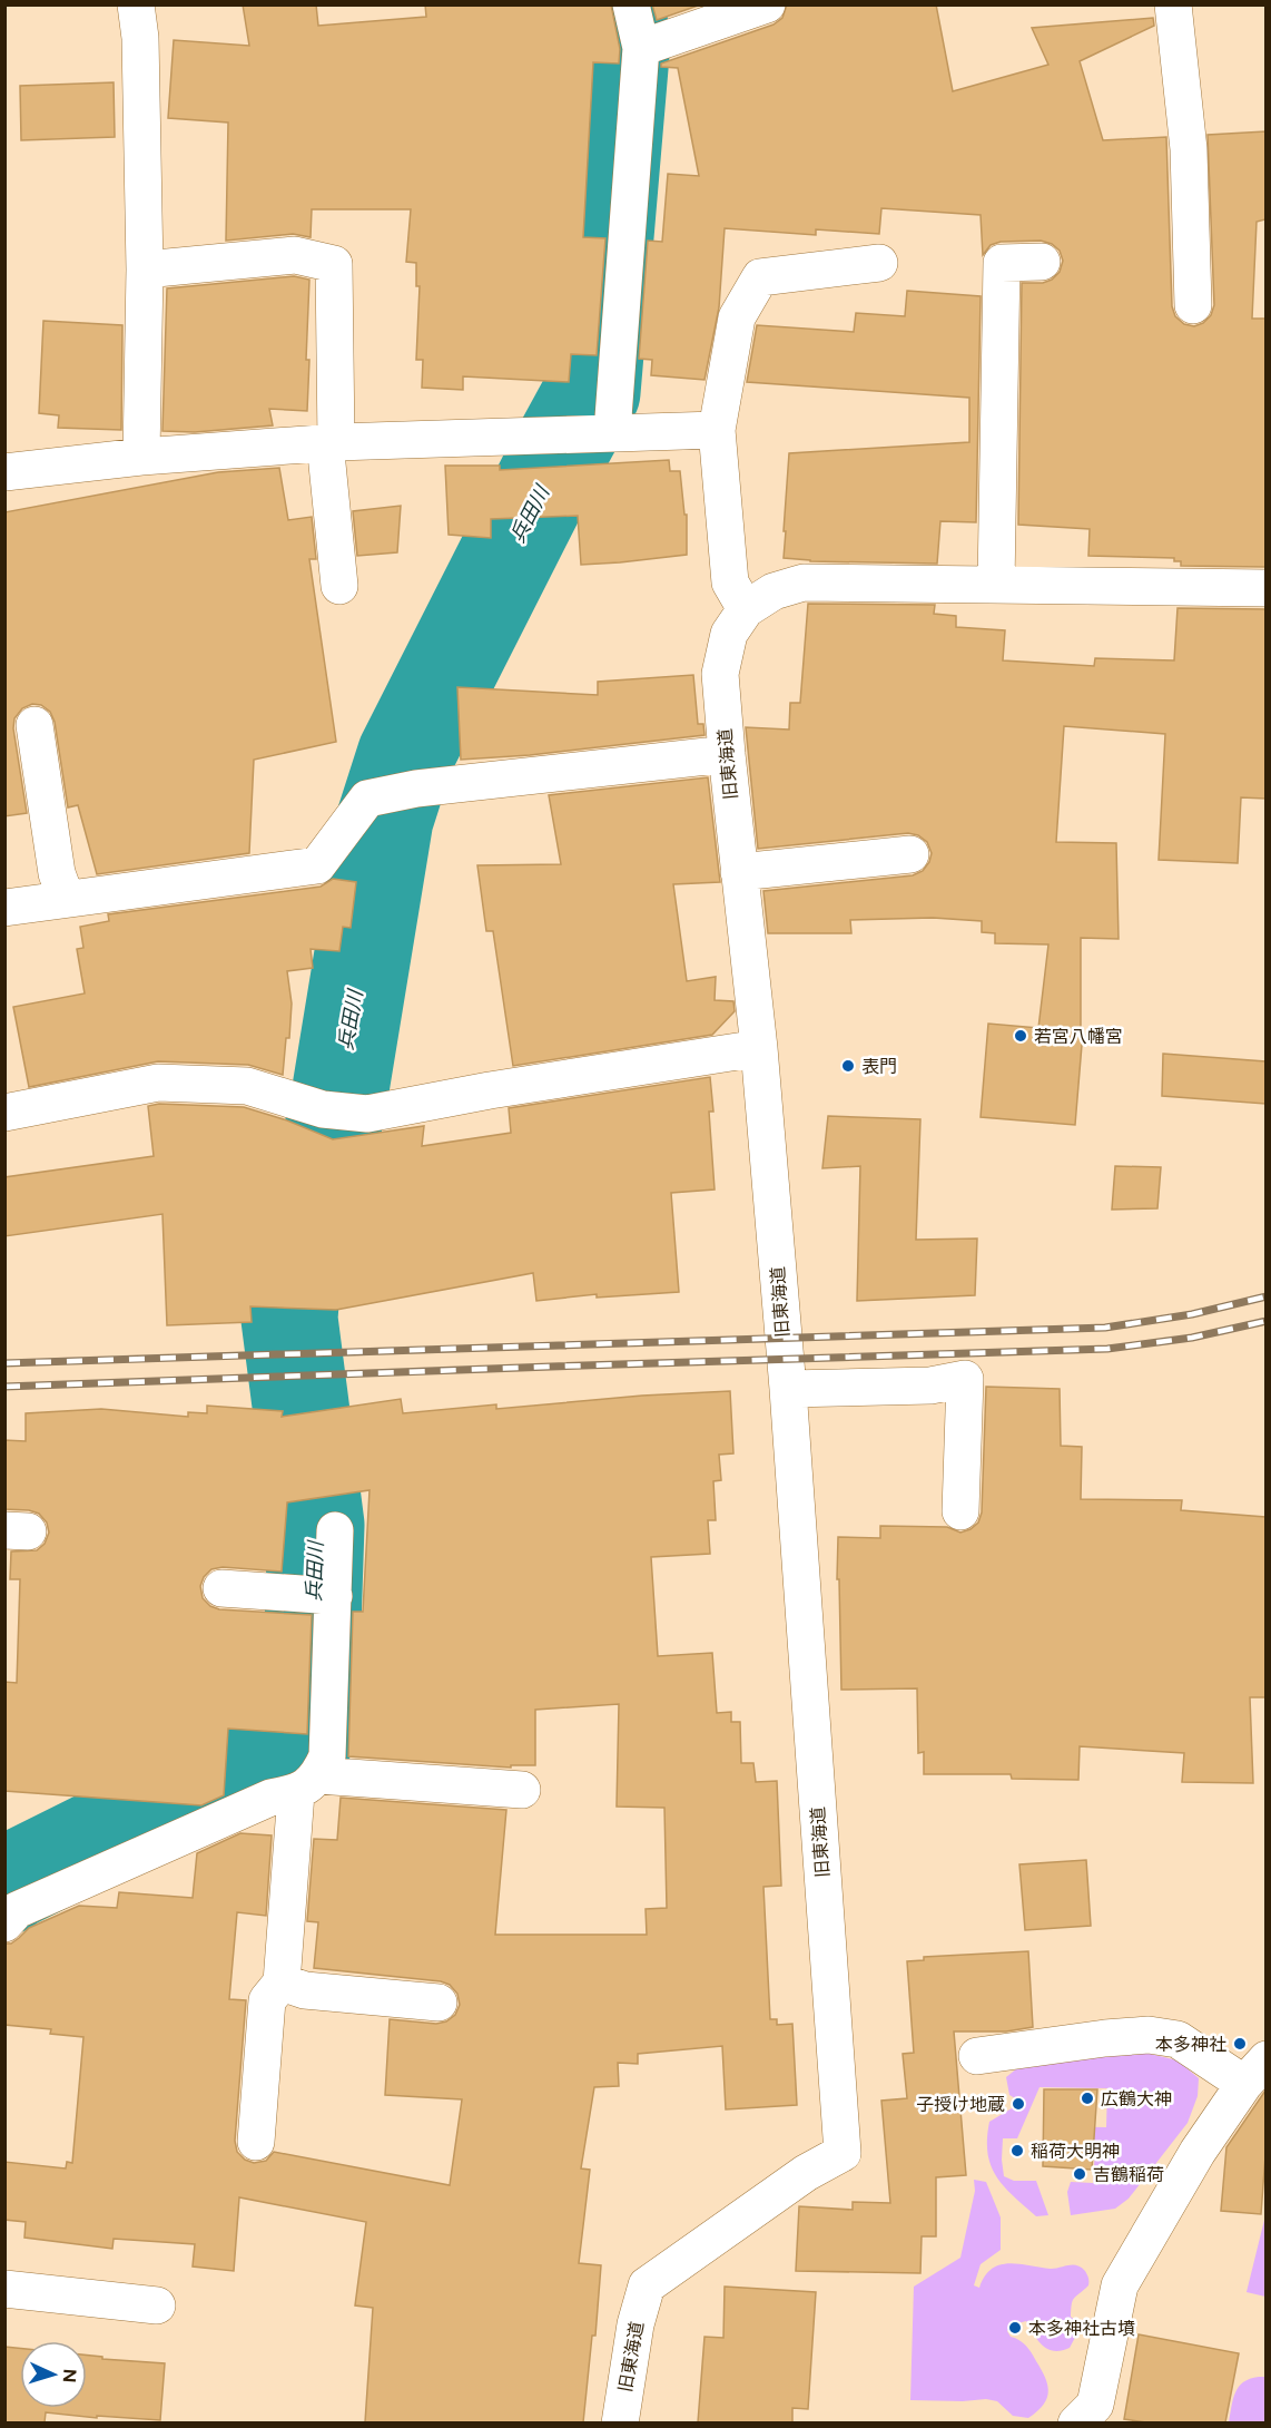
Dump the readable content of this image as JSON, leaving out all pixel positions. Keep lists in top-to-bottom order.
{
  "streets": {
    "street": ["旧東海道"]
  },
  "water": ["兵田川"],
  "places": [
    "若宮八幡宮",
    "表門",
    "本多神社",
    "広鶴大神",
    "子授け地蔵",
    "稲荷大明神",
    "吉鶴稲荷",
    "本多神社古墳"
  ],
  "north": "right"
}
